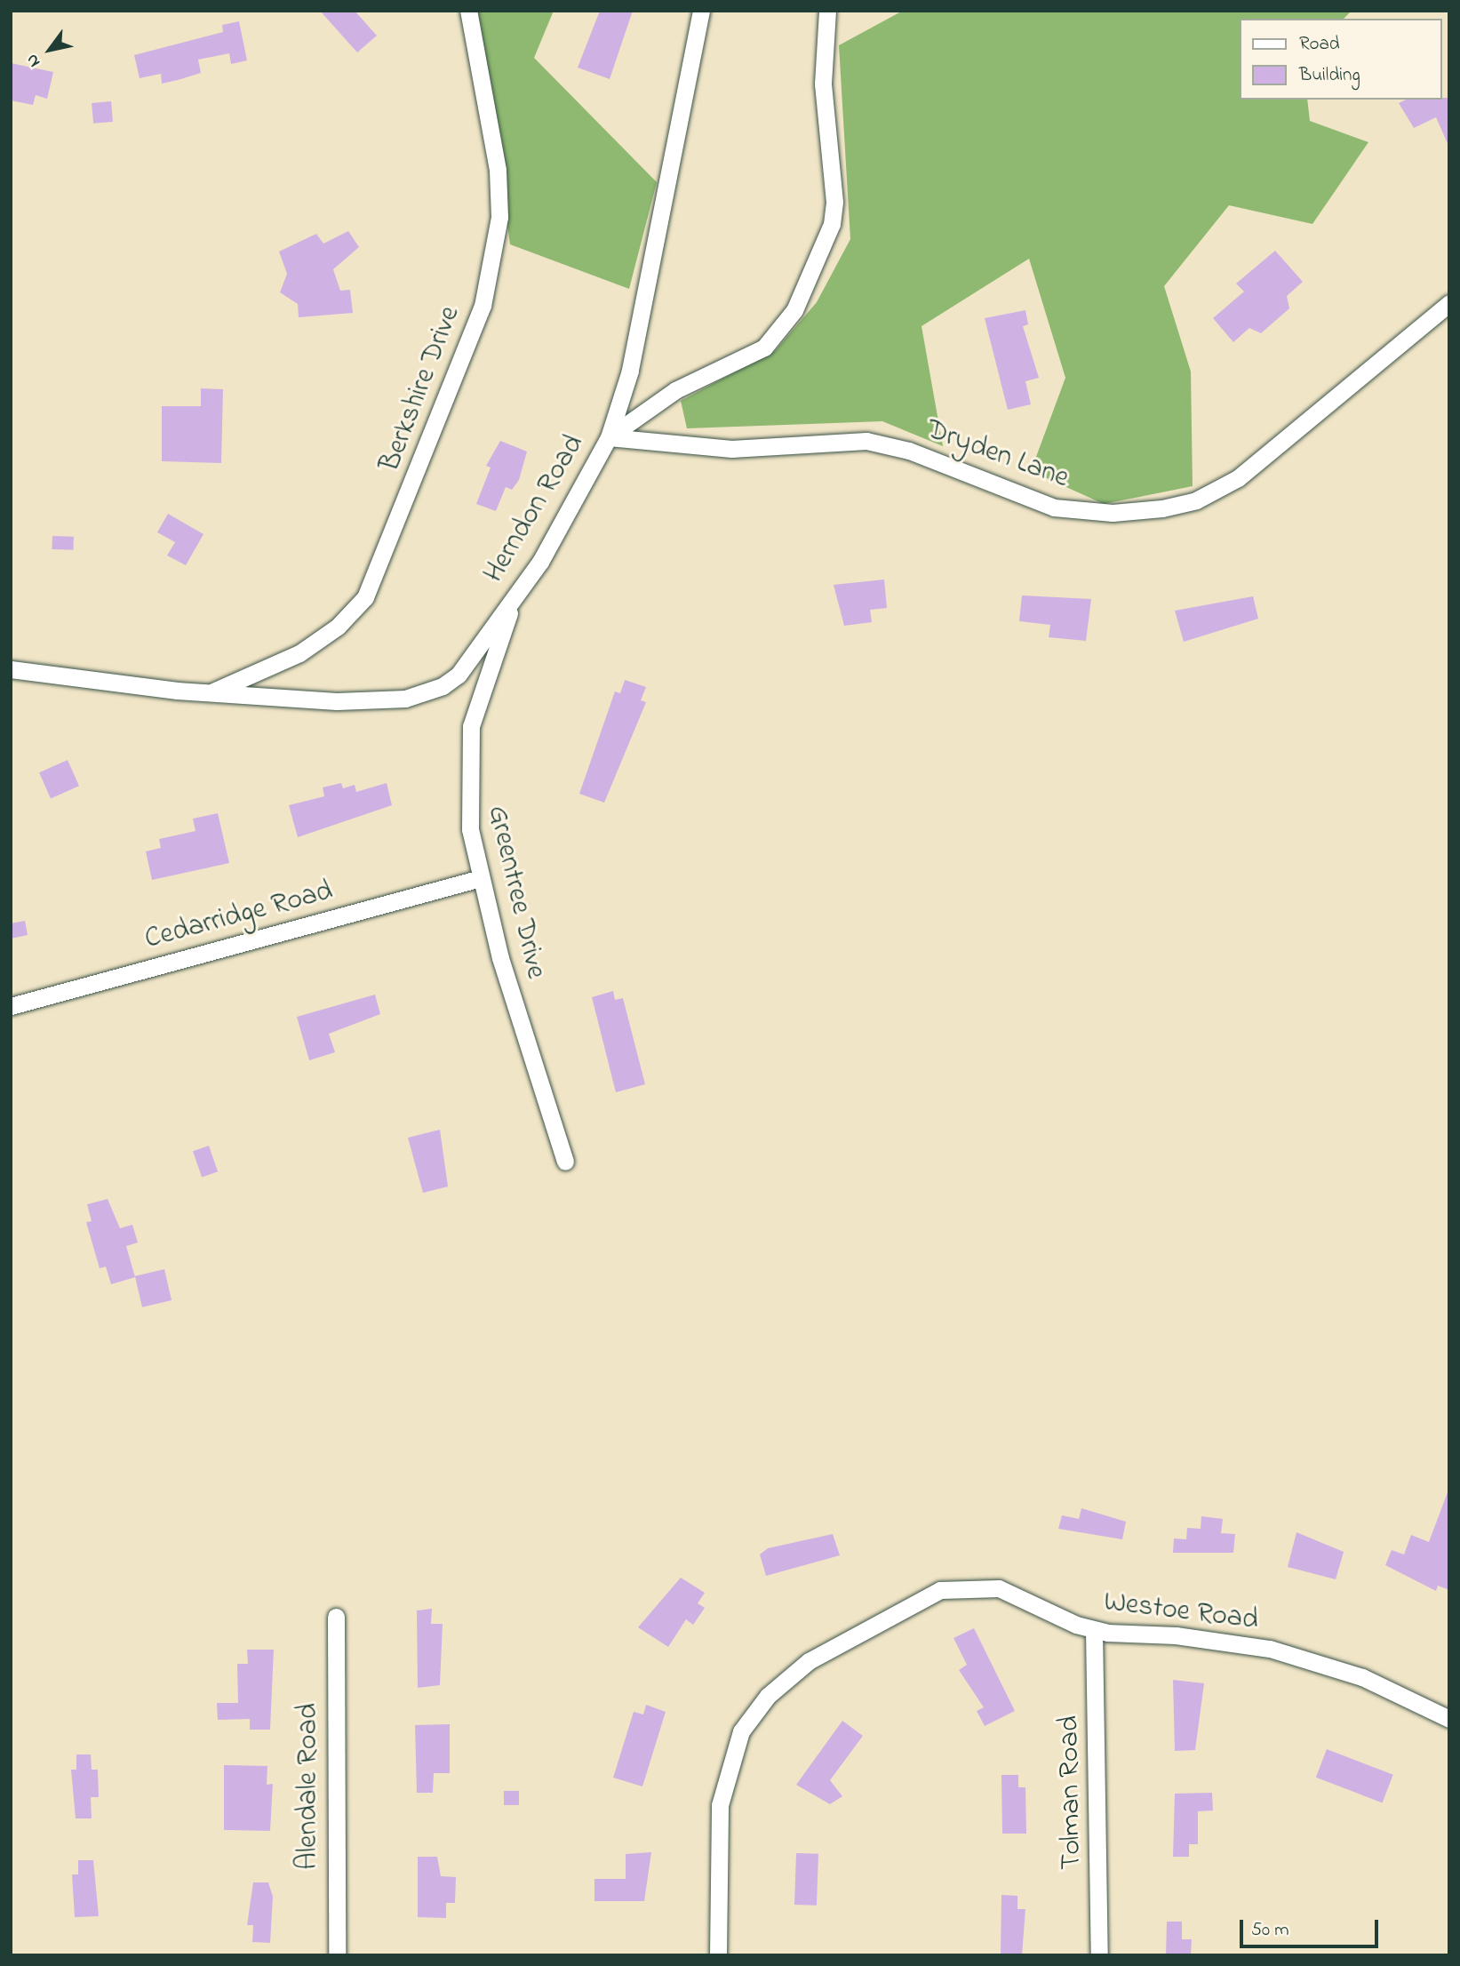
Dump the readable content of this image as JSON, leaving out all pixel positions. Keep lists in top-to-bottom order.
{
  "streets": {
    "street": [
      "Berkshire Drive",
      "Dryden Lane",
      "Herndon Road",
      "Greentree Drive",
      "Cedarridge Road",
      "Westoe Road",
      "Alendale Road",
      "Tolman Road"
    ]
  },
  "crossings": [
    ["Berkshire Drive", "Herndon Road"],
    ["Dryden Lane", "Herndon Road"],
    ["Herndon Road", "Greentree Drive"],
    ["Greentree Drive", "Cedarridge Road"],
    ["Westoe Road", "Tolman Road"]
  ],
  "legend": ["Road", "Building"],
  "scale_bar": "50 m",
  "north": "bottom left"
}
